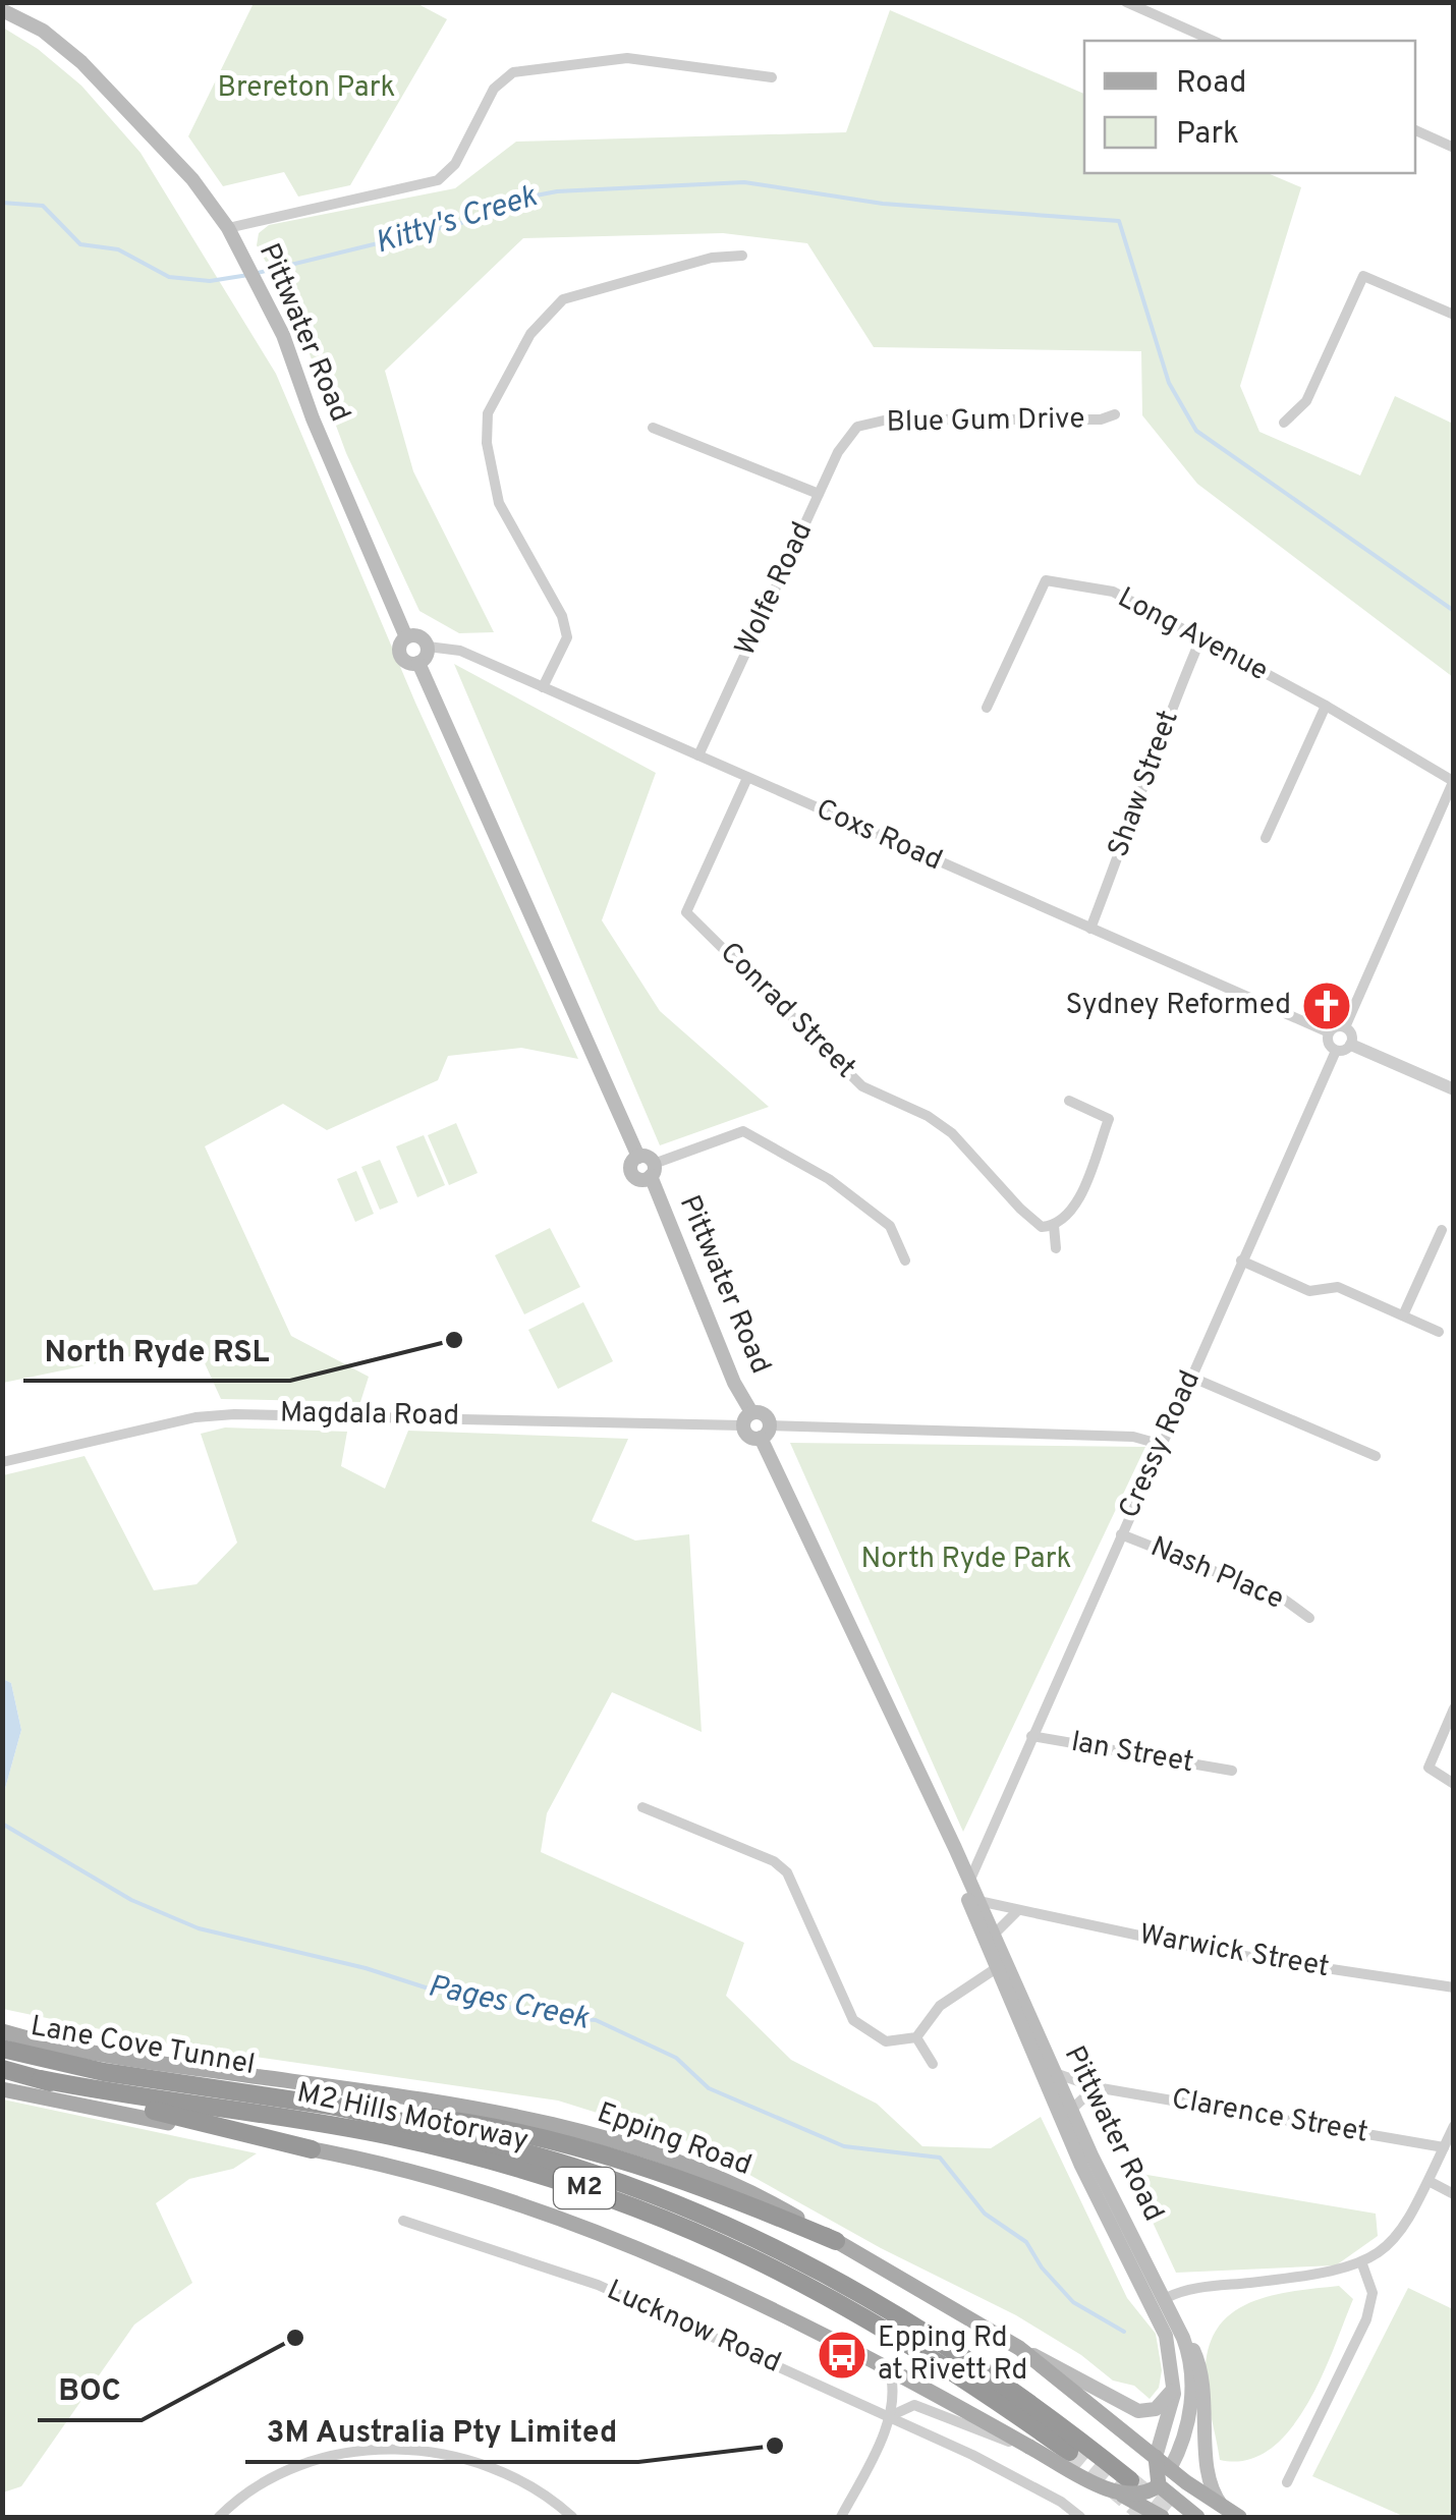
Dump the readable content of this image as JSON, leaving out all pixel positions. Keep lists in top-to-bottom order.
{
  "streets": {
    "highway": ["Lane Cove Tunnel", "M2 Hills Motorway", "M2"],
    "main road": ["Pittwater Road", "Epping Road"],
    "street": [
      "Blue Gum Drive",
      "Wolfe Road",
      "Long Avenue",
      "Shaw Street",
      "Coxs Road",
      "Conrad Street",
      "Magdala Road",
      "Cressy Road",
      "Nash Place",
      "Ian Street",
      "Warwick Street",
      "Clarence Street",
      "Lucknow Road"
    ]
  },
  "crossings": [
    ["Pittwater Road", "Coxs Road"],
    ["Pittwater Road", "Magdala Road"],
    ["Pittwater Road", "Cressy Road"],
    ["Pittwater Road", "Warwick Street"],
    ["Pittwater Road", "Clarence Street"],
    ["Pittwater Road", "Epping Road"],
    ["Blue Gum Drive", "Wolfe Road"],
    ["Wolfe Road", "Coxs Road"],
    ["Long Avenue", "Shaw Street"],
    ["Shaw Street", "Coxs Road"],
    ["Coxs Road", "Conrad Street"],
    ["Coxs Road", "Cressy Road"],
    ["Cressy Road", "Nash Place"],
    ["Cressy Road", "Ian Street"],
    ["Lane Cove Tunnel", "M2 Hills Motorway"],
    ["Lane Cove Tunnel", "M2"],
    ["M2 Hills Motorway", "M2"],
    ["Epping Road", "M2"]
  ],
  "water": ["Kitty's Creek", "Pages Creek"],
  "parks": ["Brereton Park", "North Ryde Park"],
  "places": {
    "church": ["Sydney Reformed"],
    "other": ["North Ryde RSL", "BOC", "3M Australia Pty Limited"],
    "bus stop": ["Epping Rd at Rivett Rd"]
  },
  "legend": ["Road", "Park"]
}
